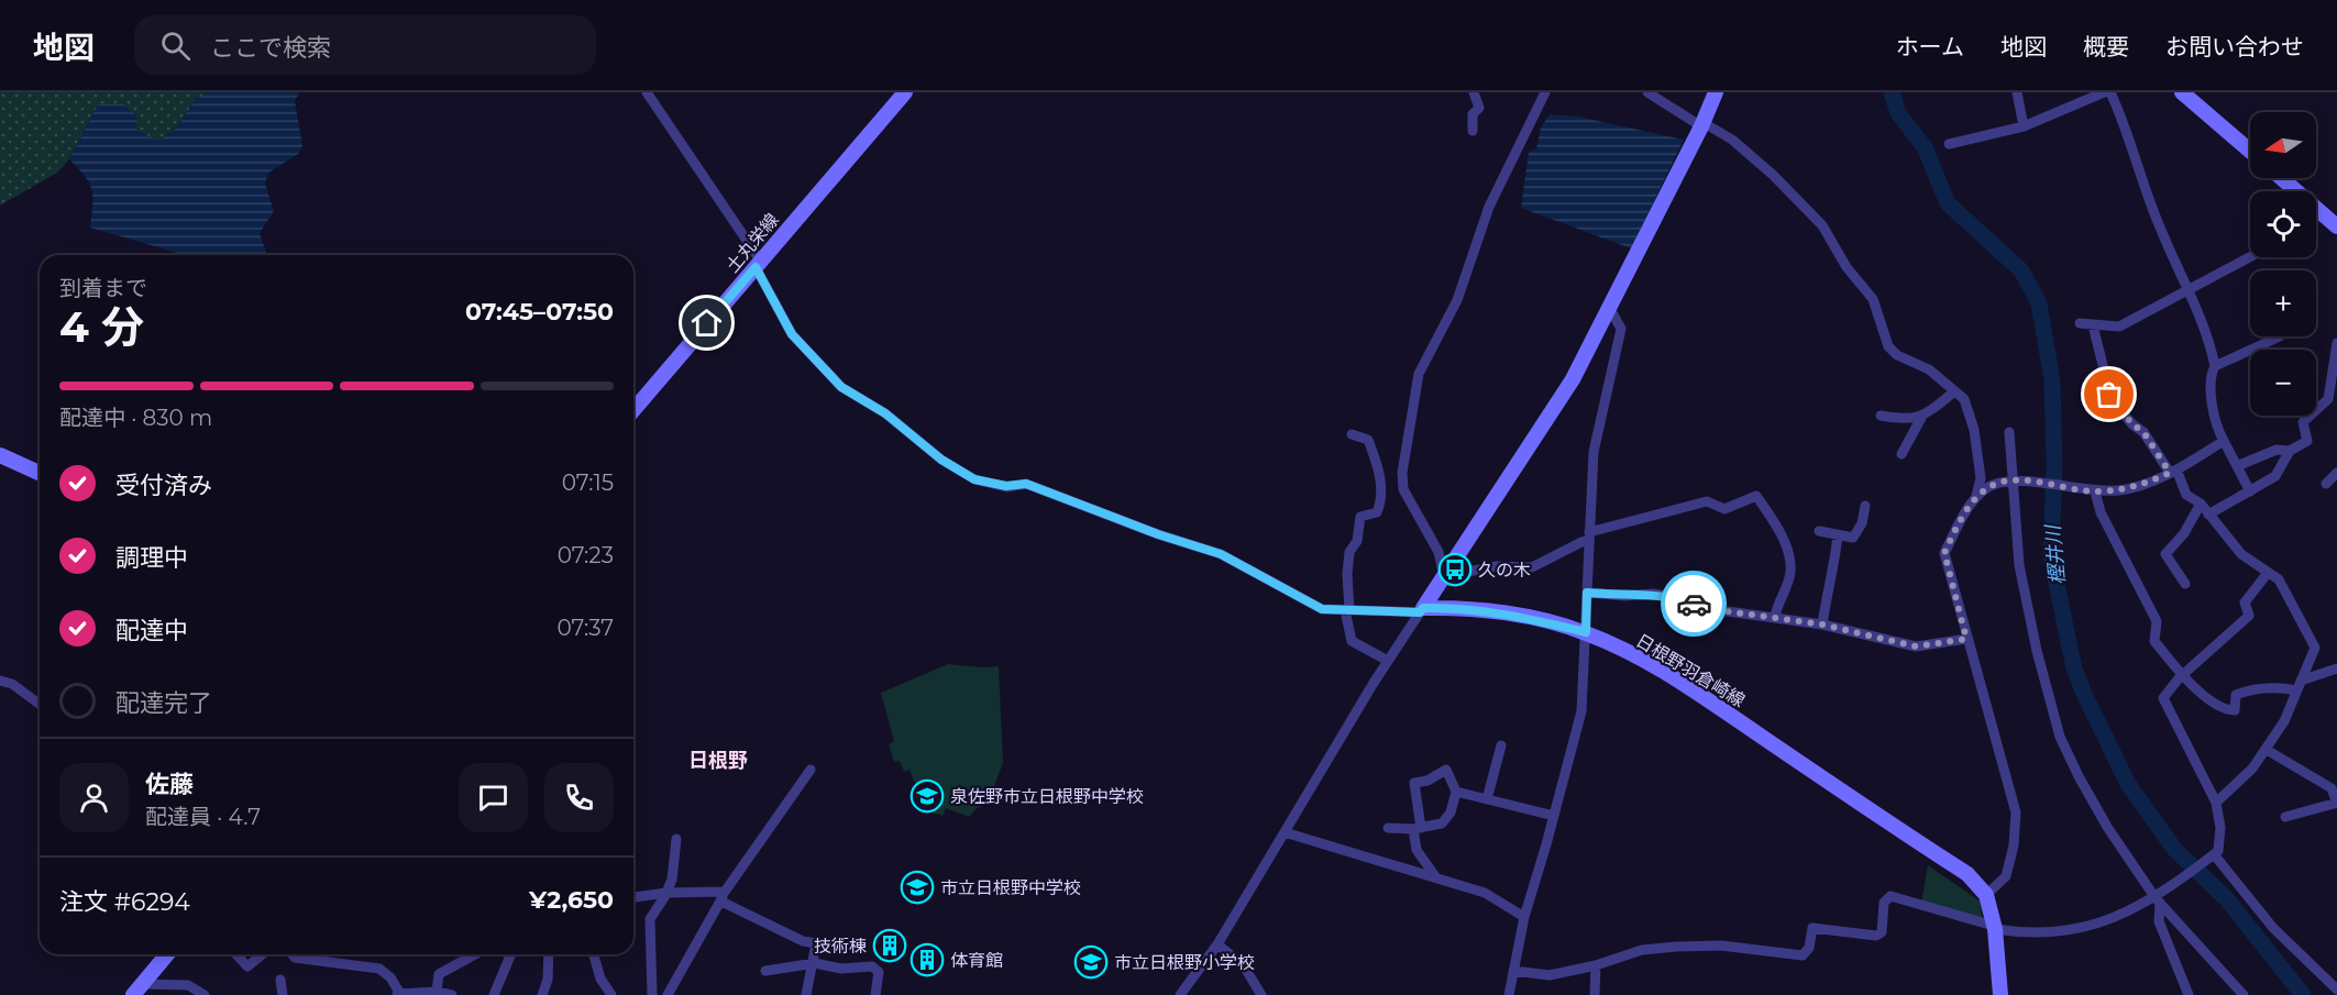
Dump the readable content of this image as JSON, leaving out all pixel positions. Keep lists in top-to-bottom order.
{
  "streets": {
    "main road": ["土丸栄線", "日根野羽倉崎線"]
  },
  "districts": ["日根野"],
  "water": ["樫井川"],
  "places": {
    "bus stop": ["久の木"],
    "school or university": ["泉佐野市立日根野中学校", "市立日根野中学校", "市立日根野小学校"],
    "building": ["技術棟", "体育館"]
  },
  "north": "left",
  "page": {
    "header": "地図",
    "search": "ここで検索",
    "nav": [
      "ホーム",
      "地図",
      "概要",
      "お問い合わせ"
    ],
    "map_buttons": ["+", "−"],
    "heading": ["4 分", "到着まで", "07:45–07:50"],
    "panel": [
      "佐藤",
      "配達員 · 4.7",
      "注文 #6294",
      "¥2,650"
    ],
    "bar": "配達中 · 830 m",
    "list": [
      ["受付済み", "07:15"],
      ["調理中", "07:23"],
      ["配達中", "07:37"],
      "配達完了"
    ]
  }
}
